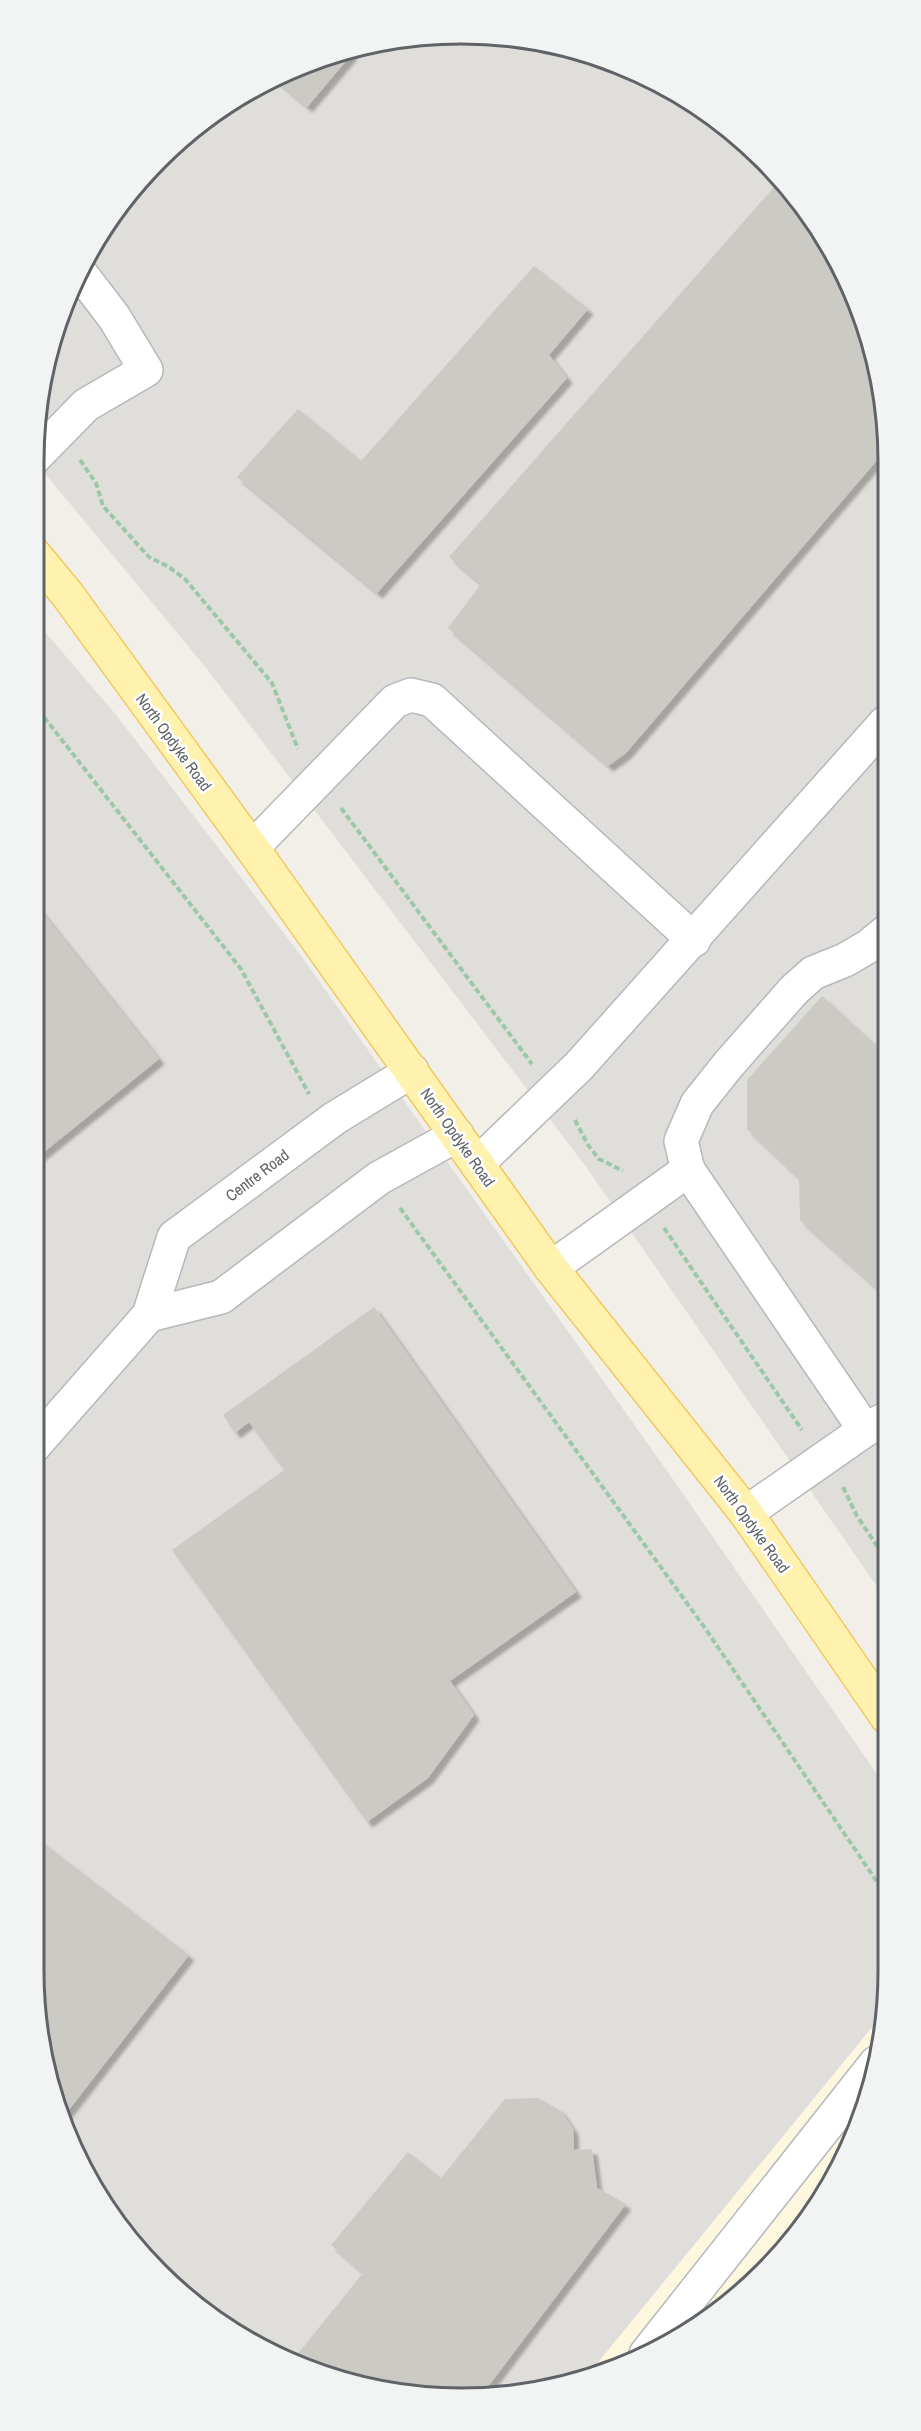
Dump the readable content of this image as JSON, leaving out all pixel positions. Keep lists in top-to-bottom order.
{
  "streets": {
    "main road": ["North Opdyke Road"],
    "street": ["Centre Road"]
  },
  "crossings": [
    ["North Opdyke Road", "Centre Road"]
  ]
}
